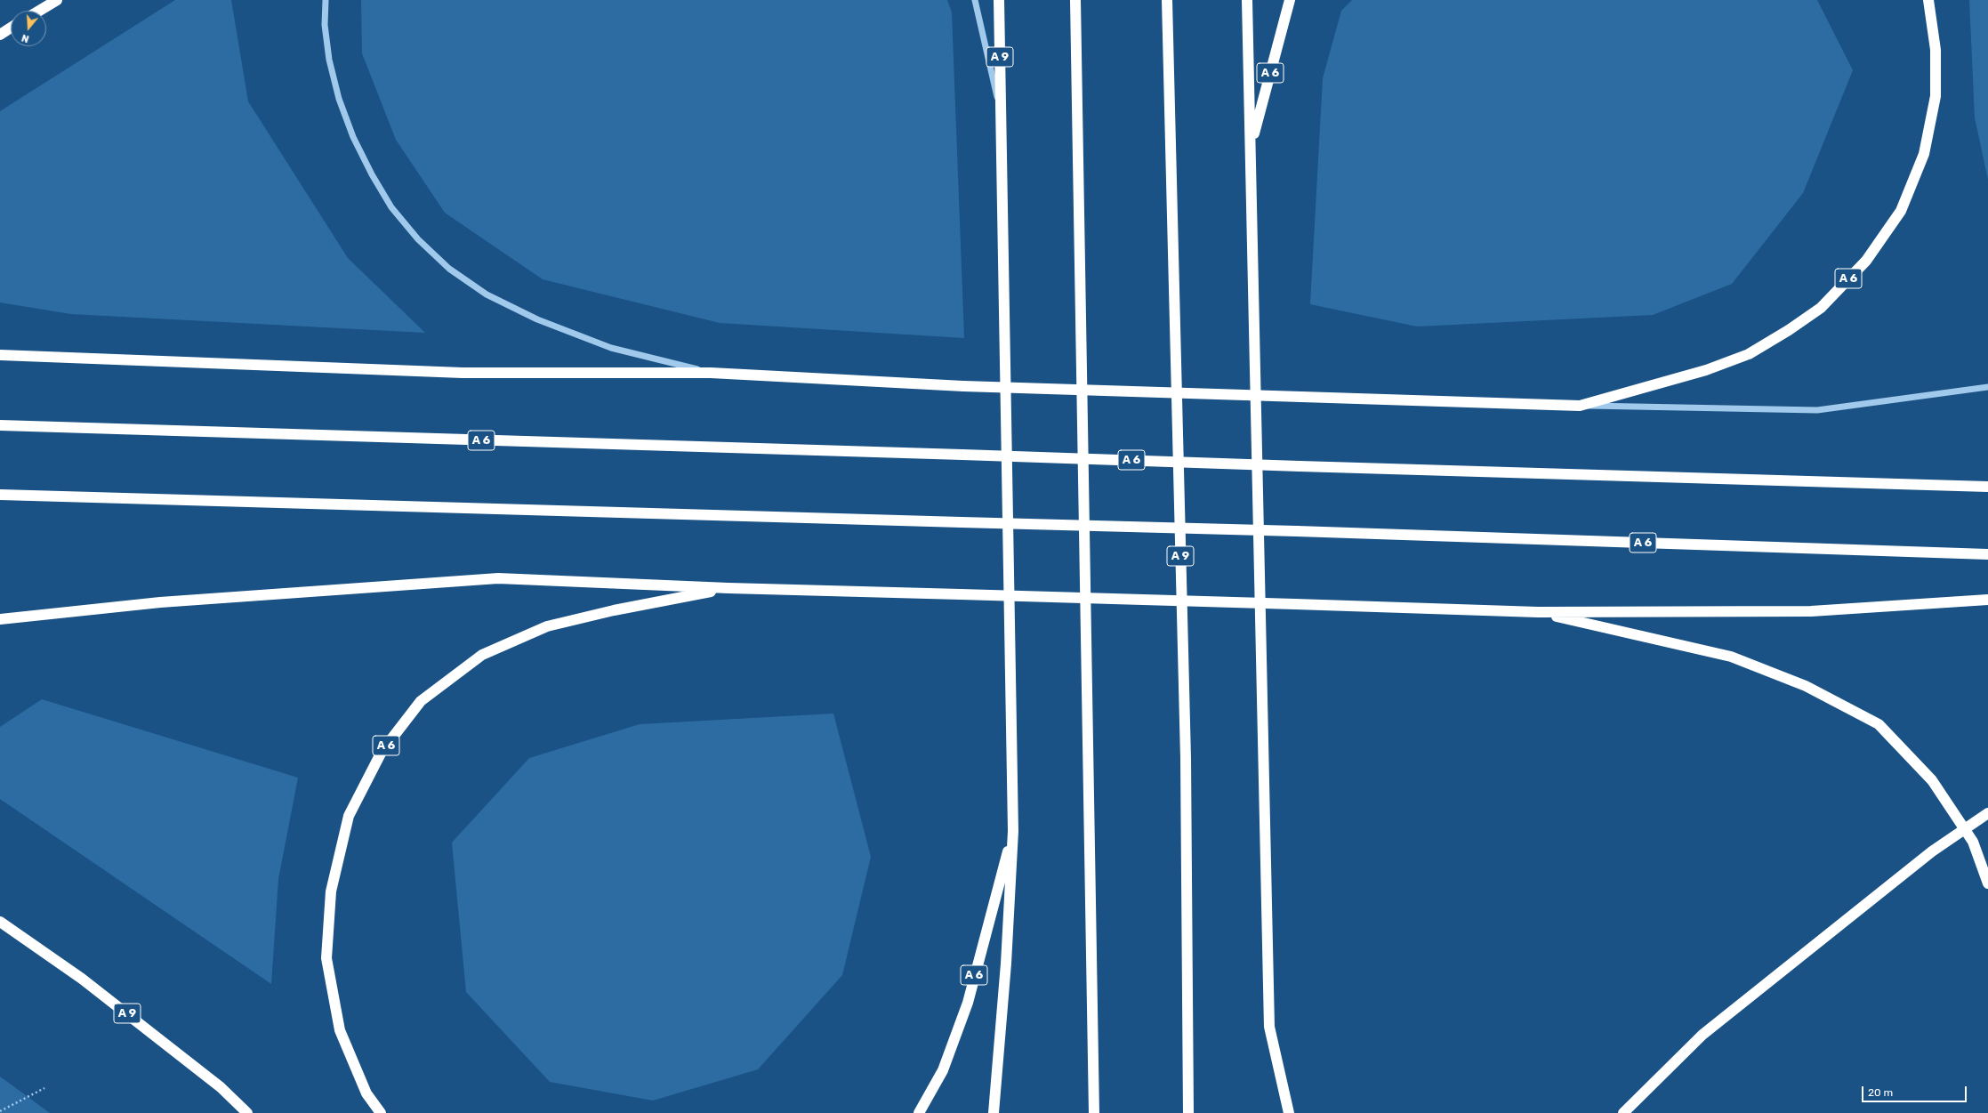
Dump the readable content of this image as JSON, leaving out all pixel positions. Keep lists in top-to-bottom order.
{
  "streets": {
    "highway": ["A 9", "A 6"]
  },
  "scale_bar": "20 m",
  "north": "bottom"
}
